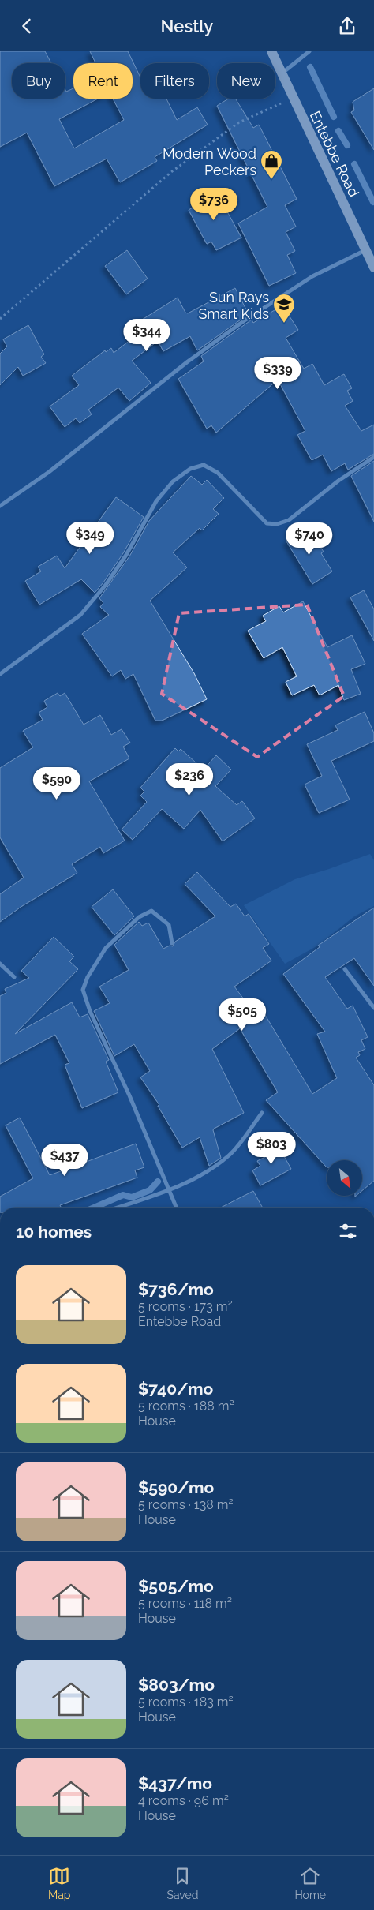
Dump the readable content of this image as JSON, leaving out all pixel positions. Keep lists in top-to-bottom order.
{
  "streets": {
    "main road": ["Entebbe Road"]
  },
  "places": {
    "shop": ["Modern Wood Peckers"],
    "school or university": ["Sun Rays Smart Kids"]
  },
  "north": "bottom right",
  "page": {
    "header": "Nestly",
    "chip": [
      "Buy",
      "Rent",
      "Filters",
      "New"
    ],
    "price": [
      "$736",
      "$344",
      "$339",
      "$349",
      "$740",
      "$236",
      "$590",
      "$505",
      "$803",
      "$437"
    ],
    "heading": "10 homes",
    "list": [
      {
        "name": "$736/mo",
        "note": "5 rooms · 173 m² · Entebbe Road"
      },
      {
        "name": "$740/mo",
        "note": "5 rooms · 188 m² · House"
      },
      {
        "name": "$590/mo",
        "note": "5 rooms · 138 m² · House"
      },
      {
        "name": "$505/mo",
        "note": "5 rooms · 118 m² · House"
      },
      {
        "name": "$803/mo",
        "note": "5 rooms · 183 m² · House"
      },
      {
        "name": "$437/mo",
        "note": "4 rooms · 96 m² · House"
      }
    ],
    "tabs": ["Map", "Saved", "Home"]
  }
}
